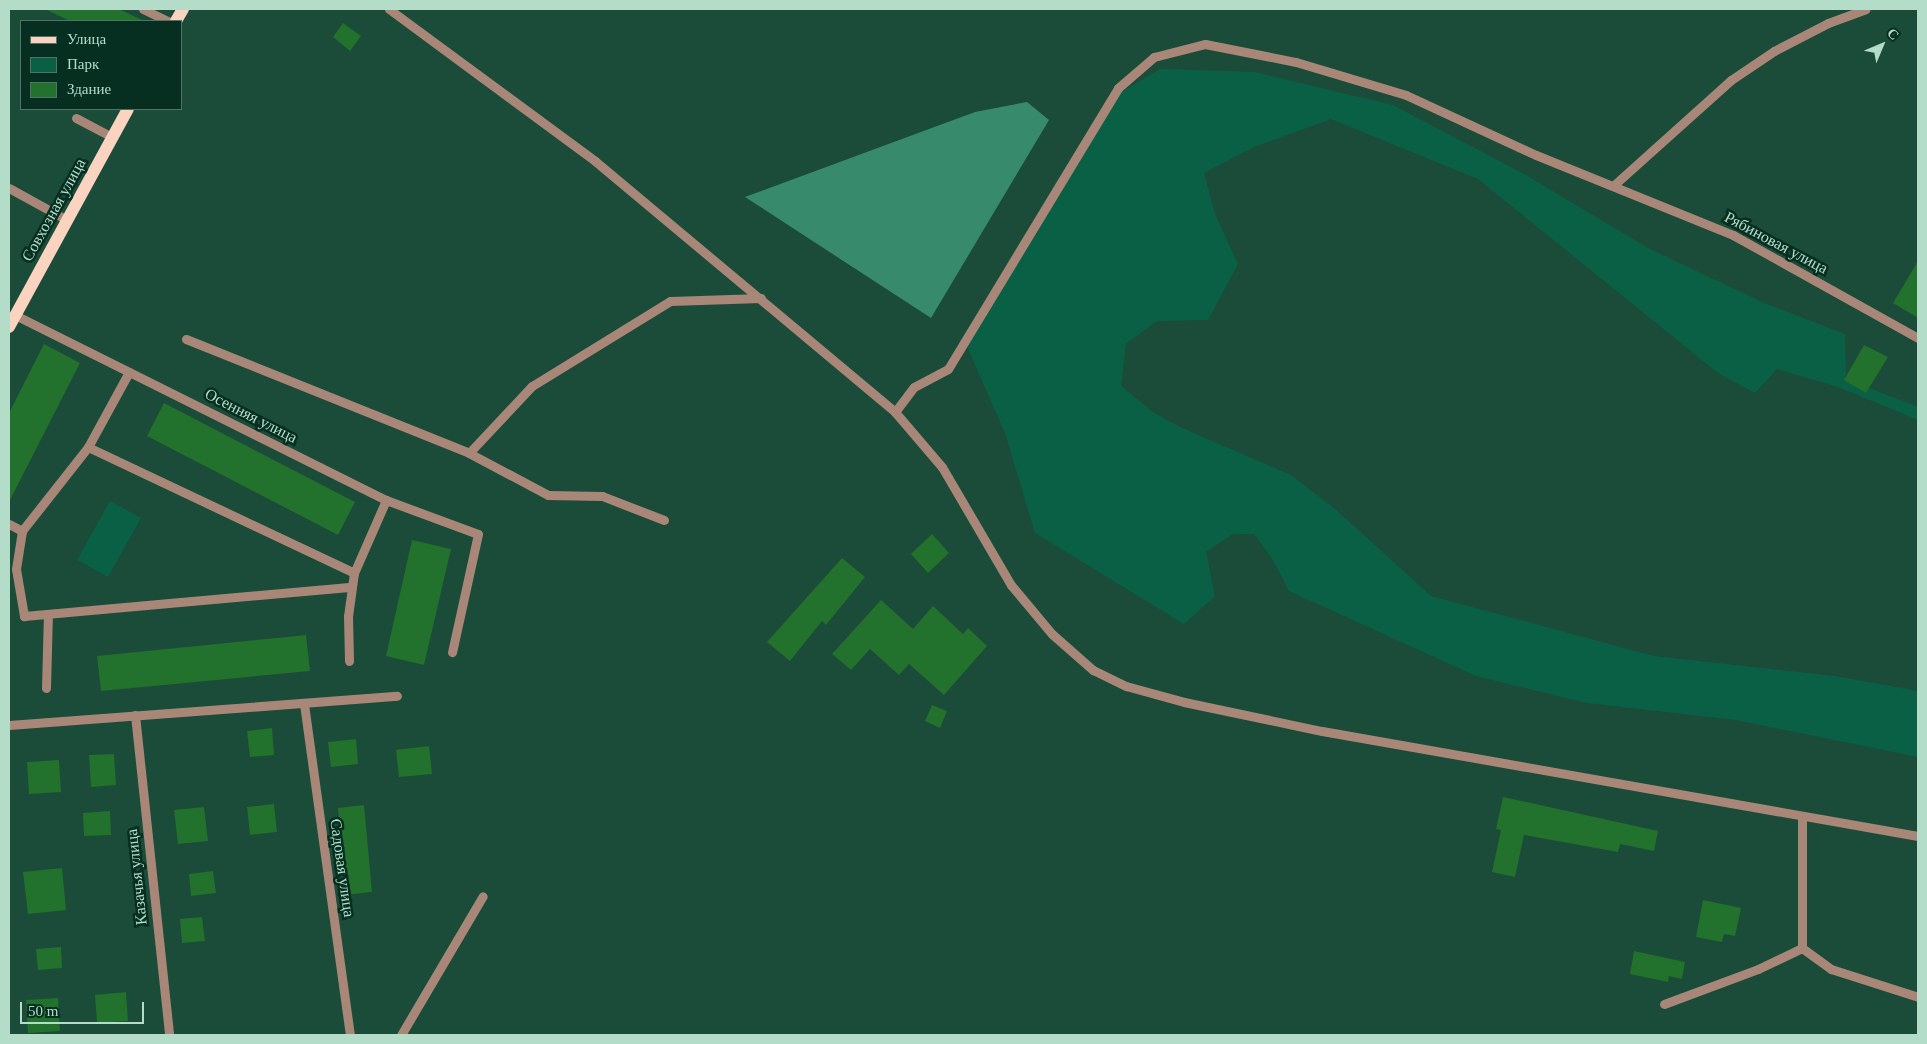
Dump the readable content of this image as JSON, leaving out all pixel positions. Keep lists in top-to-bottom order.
{
  "streets": {
    "main road": ["Совхозная улица"],
    "street": [
      "Рябиновая улица",
      "Осенняя улица",
      "Садовая улица",
      "Казачья улица"
    ]
  },
  "crossings": [
    ["Совхозная улица", "Осенняя улица"]
  ],
  "legend": ["Улица", "Парк", "Здание"],
  "scale_bar": "50 m",
  "north": "top right"
}
